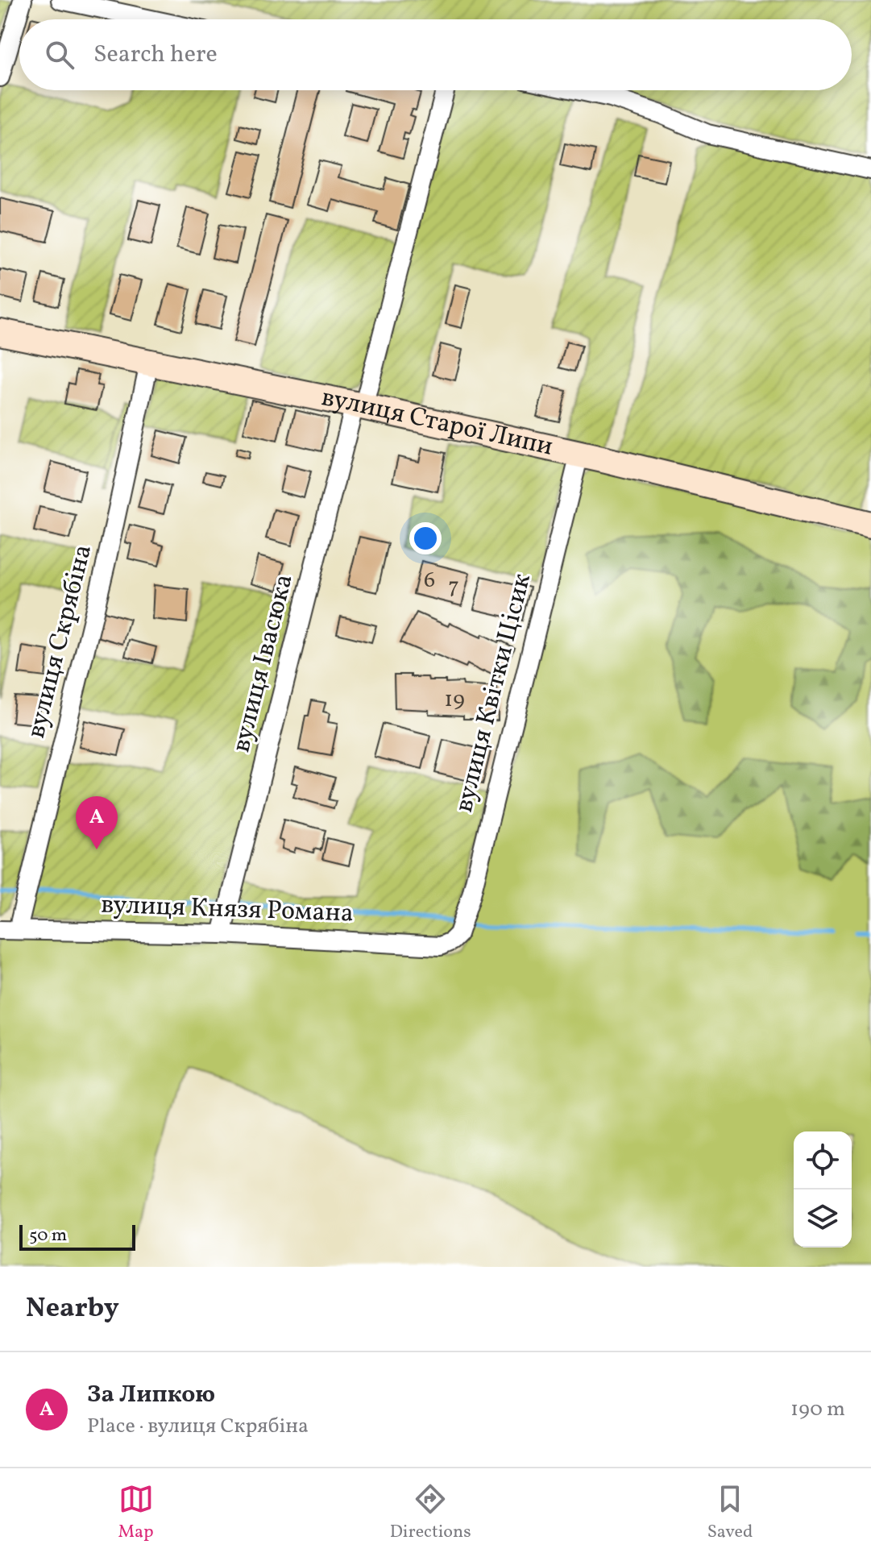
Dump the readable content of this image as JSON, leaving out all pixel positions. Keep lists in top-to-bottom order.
{
  "streets": {
    "street": [
      "вулиця Старої Липи",
      "вулиця Скрябіна",
      "вулиця Івасюка",
      "вулиця Квітки Цісик",
      "вулиця Князя Романа"
    ]
  },
  "crossings": [
    ["вулиця Старої Липи", "вулиця Скрябіна"],
    ["вулиця Старої Липи", "вулиця Івасюка"],
    ["вулиця Старої Липи", "вулиця Квітки Цісик"],
    ["вулиця Скрябіна", "вулиця Князя Романа"],
    ["вулиця Івасюка", "вулиця Князя Романа"],
    ["вулиця Квітки Цісик", "вулиця Князя Романа"]
  ],
  "house_numbers": ["6", "7", "19"],
  "scale_bar": "50 m",
  "page": {
    "search": "Search here",
    "pins": "A",
    "scale": "50 m",
    "heading": "Nearby",
    "list": [
      {
        "mark": "A",
        "name": "За Липкою",
        "note": "Place · вулиця Скрябіна",
        "value": "190 m"
      }
    ],
    "nav": ["Map", "Directions", "Saved"]
  }
}
